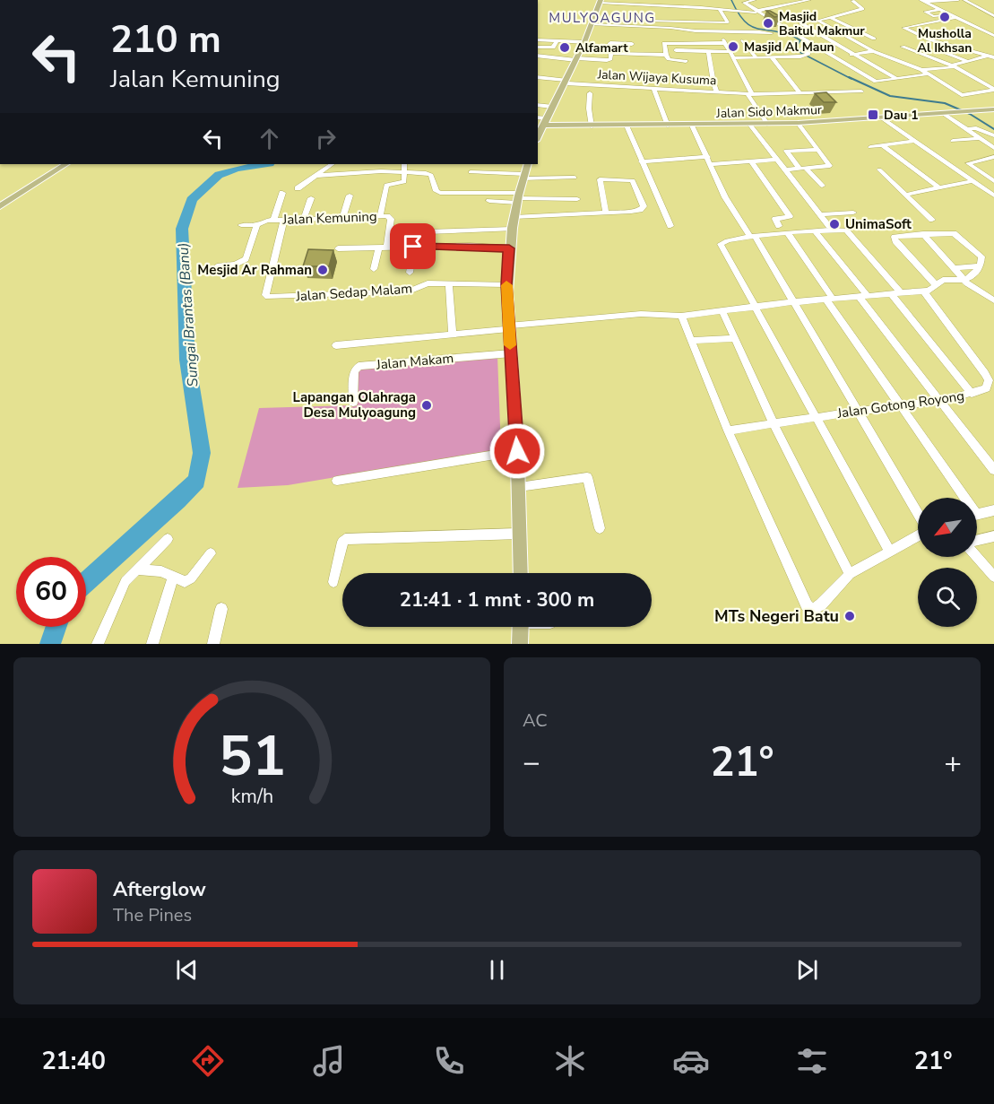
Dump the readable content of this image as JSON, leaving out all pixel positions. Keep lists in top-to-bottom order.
{
  "streets": {
    "main road": ["Jalan Sido Makmur"],
    "street": [
      "Jalan Wijaya Kusuma",
      "Jalan Kemuning",
      "Jalan Sedap Malam",
      "Jalan Makam",
      "Jalan Gotong Royong"
    ]
  },
  "crossings": [
    ["Jalan Kemuning", "Jalan Sedap Malam"]
  ],
  "districts": ["MULYOAGUNG"],
  "water": ["Sungai Brantas (Banu)"],
  "places": {
    "other": [
      "Musholla Al Ikhsan",
      "Masjid Baitul Makmur",
      "Masjid Al Maun",
      "Alfamart",
      "UnimaSoft",
      "Mesjid Ar Rahman",
      "Lapangan Olahraga Desa Mulyoagung",
      "MTs Negeri Batu"
    ],
    "transit": ["Dau 1"]
  },
  "north": "bottom left",
  "page": {
    "turn": ["210 m", "Jalan Kemuning"],
    "limit": "60",
    "trip": "21:41 · 1 mnt · 300 m",
    "tile": "AC",
    "heat": ["−", "21°", "+"],
    "song": ["Afterglow", "The Pines"],
    "tabs": ["21:40", "21°"],
    "gauge": ["51", "km/h"]
  }
}
